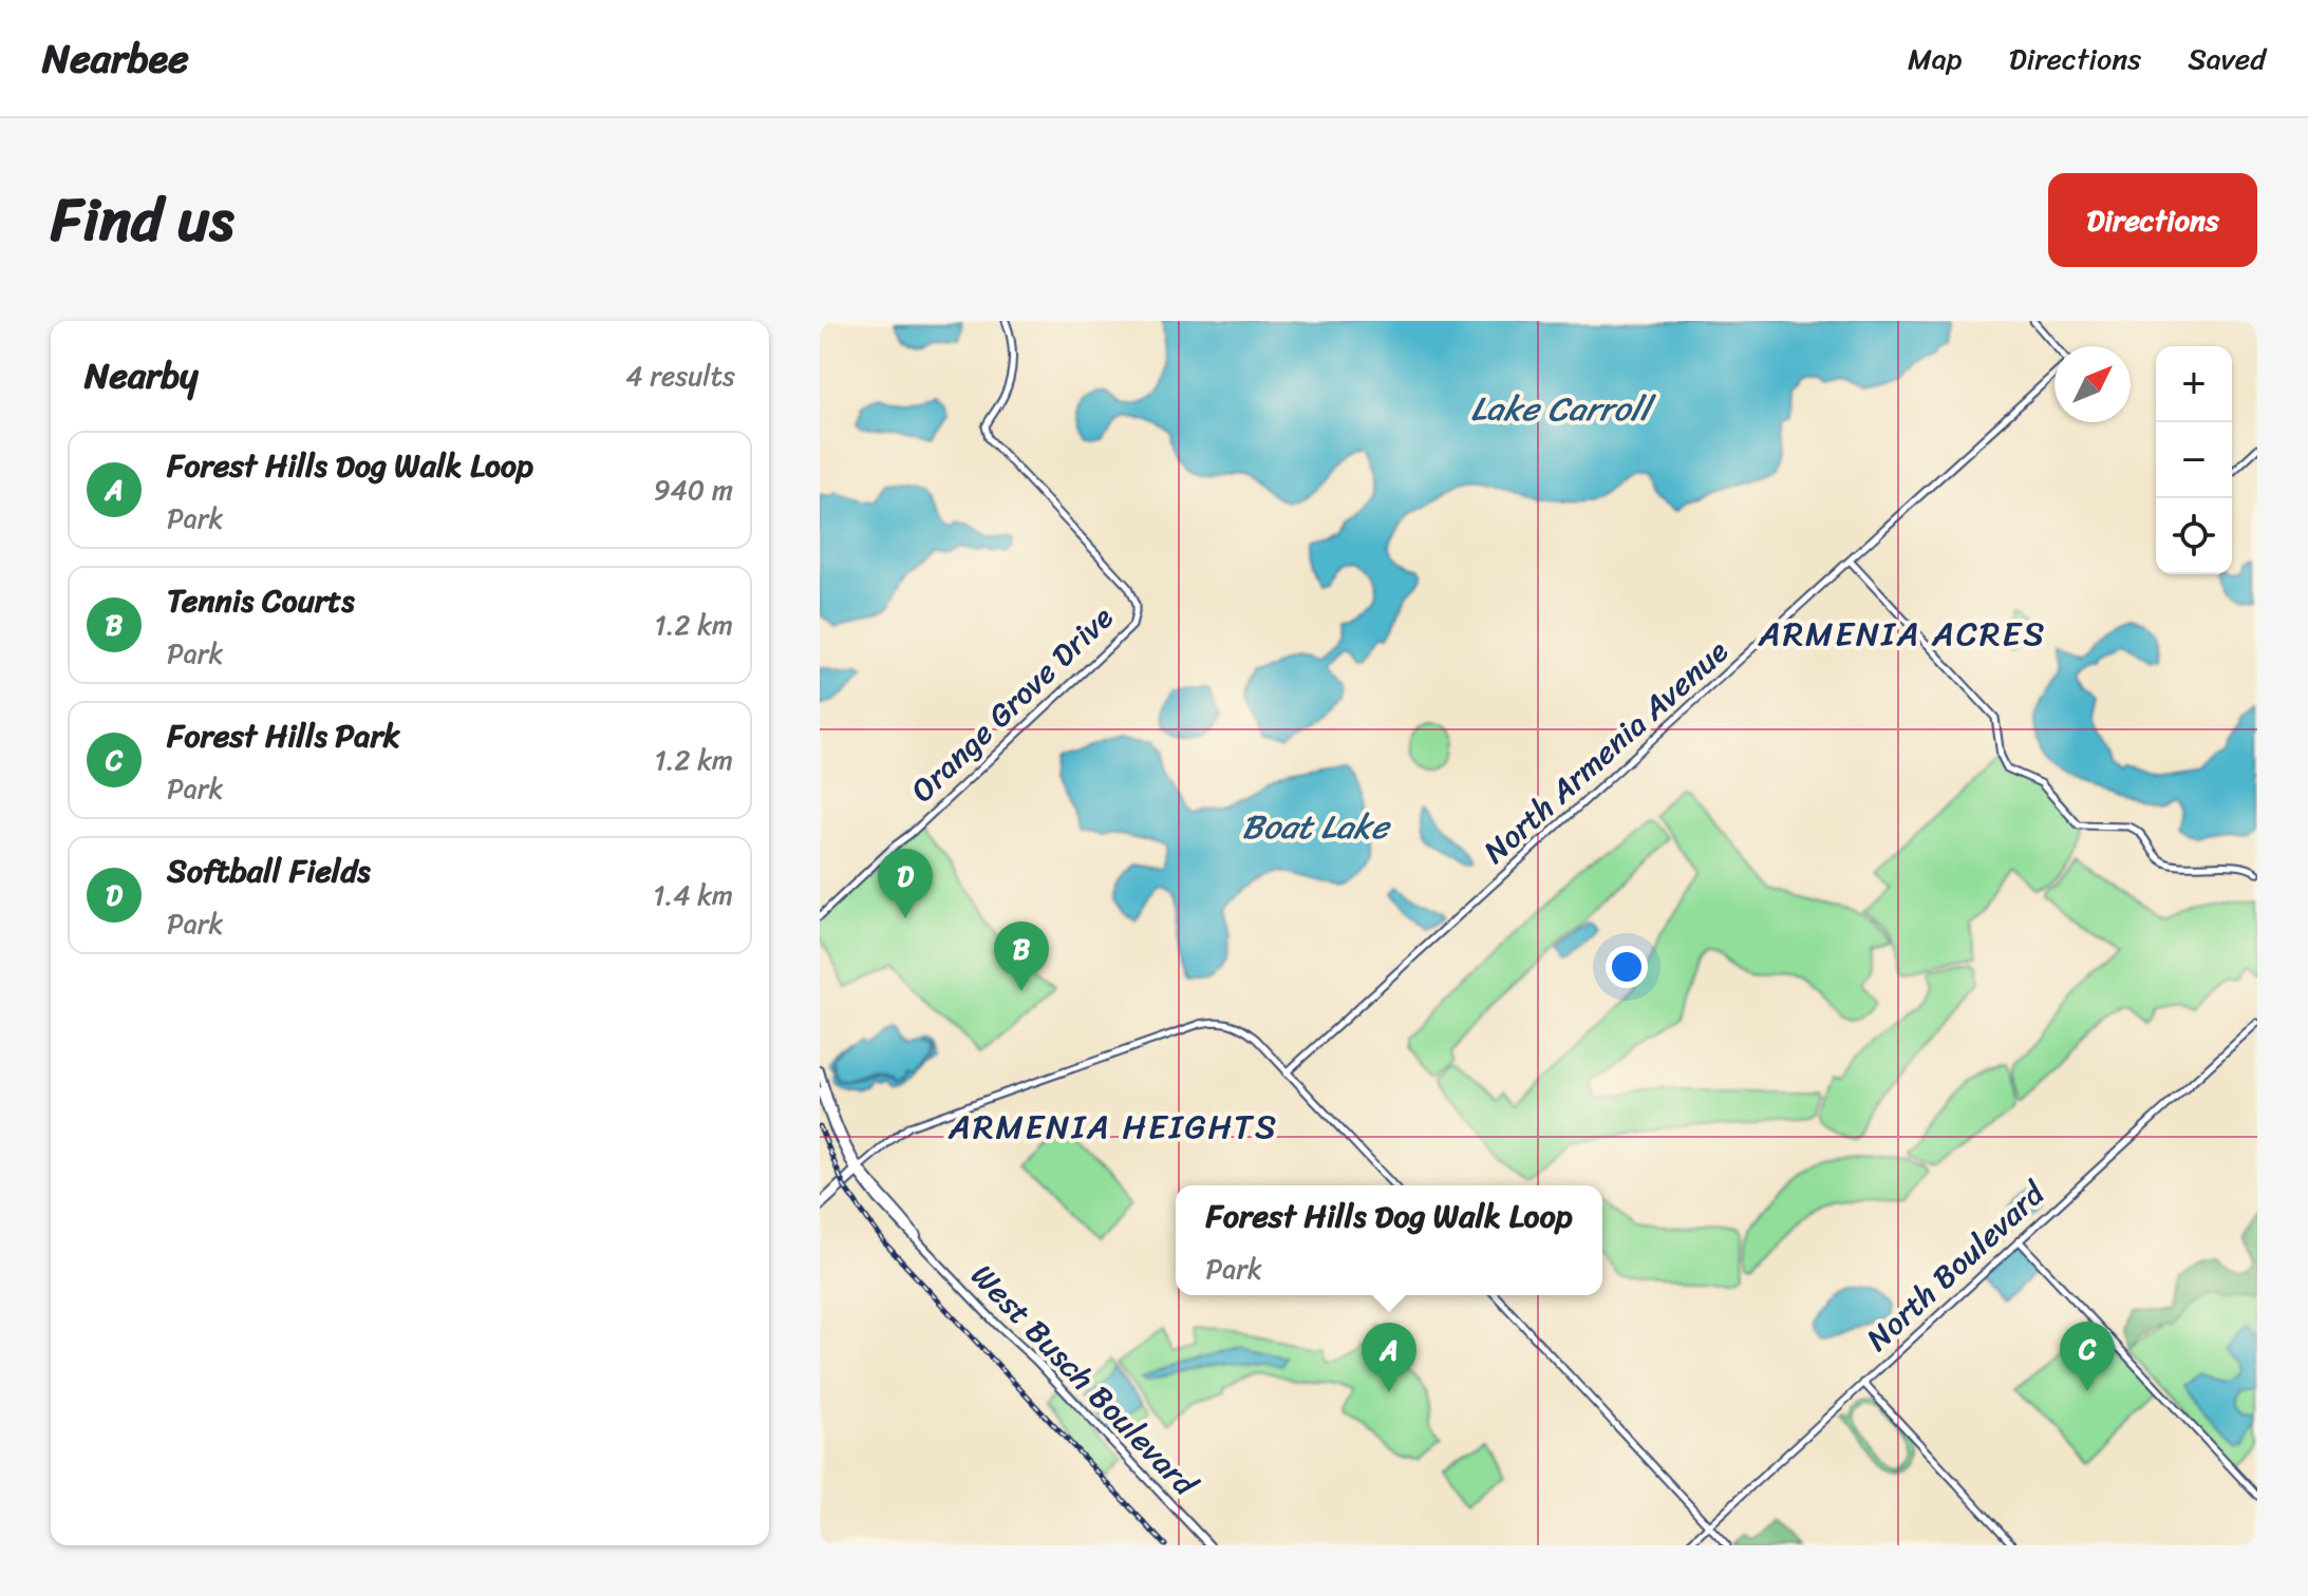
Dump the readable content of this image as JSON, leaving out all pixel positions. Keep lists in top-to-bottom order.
{
  "streets": {
    "main road": ["West Busch Boulevard"],
    "street": ["Orange Grove Drive", "North Armenia Avenue", "North Boulevard"]
  },
  "districts": ["ARMENIA ACRES", "ARMENIA HEIGHTS"],
  "water": ["Lake Carroll", "Boat Lake"],
  "north": "top right",
  "page": {
    "header": "Nearbee",
    "nav": ["Map", "Directions", "Saved"],
    "title": "Find us",
    "buttons": "Directions",
    "heading": ["Nearby", "4 results"],
    "map_buttons": ["+", "−"],
    "list": [
      {
        "mark": "A",
        "name": "Forest Hills Dog Walk Loop",
        "note": "Park",
        "value": "940 m"
      },
      {
        "mark": "B",
        "name": "Tennis Courts",
        "note": "Park",
        "value": "1.2 km"
      },
      {
        "mark": "C",
        "name": "Forest Hills Park",
        "note": "Park",
        "value": "1.2 km"
      },
      {
        "mark": "D",
        "name": "Softball Fields",
        "note": "Park",
        "value": "1.4 km"
      }
    ],
    "pins": [
      "D",
      "B",
      "C",
      "A"
    ],
    "popup": ["Forest Hills Dog Walk Loop", "Park"]
  }
}
